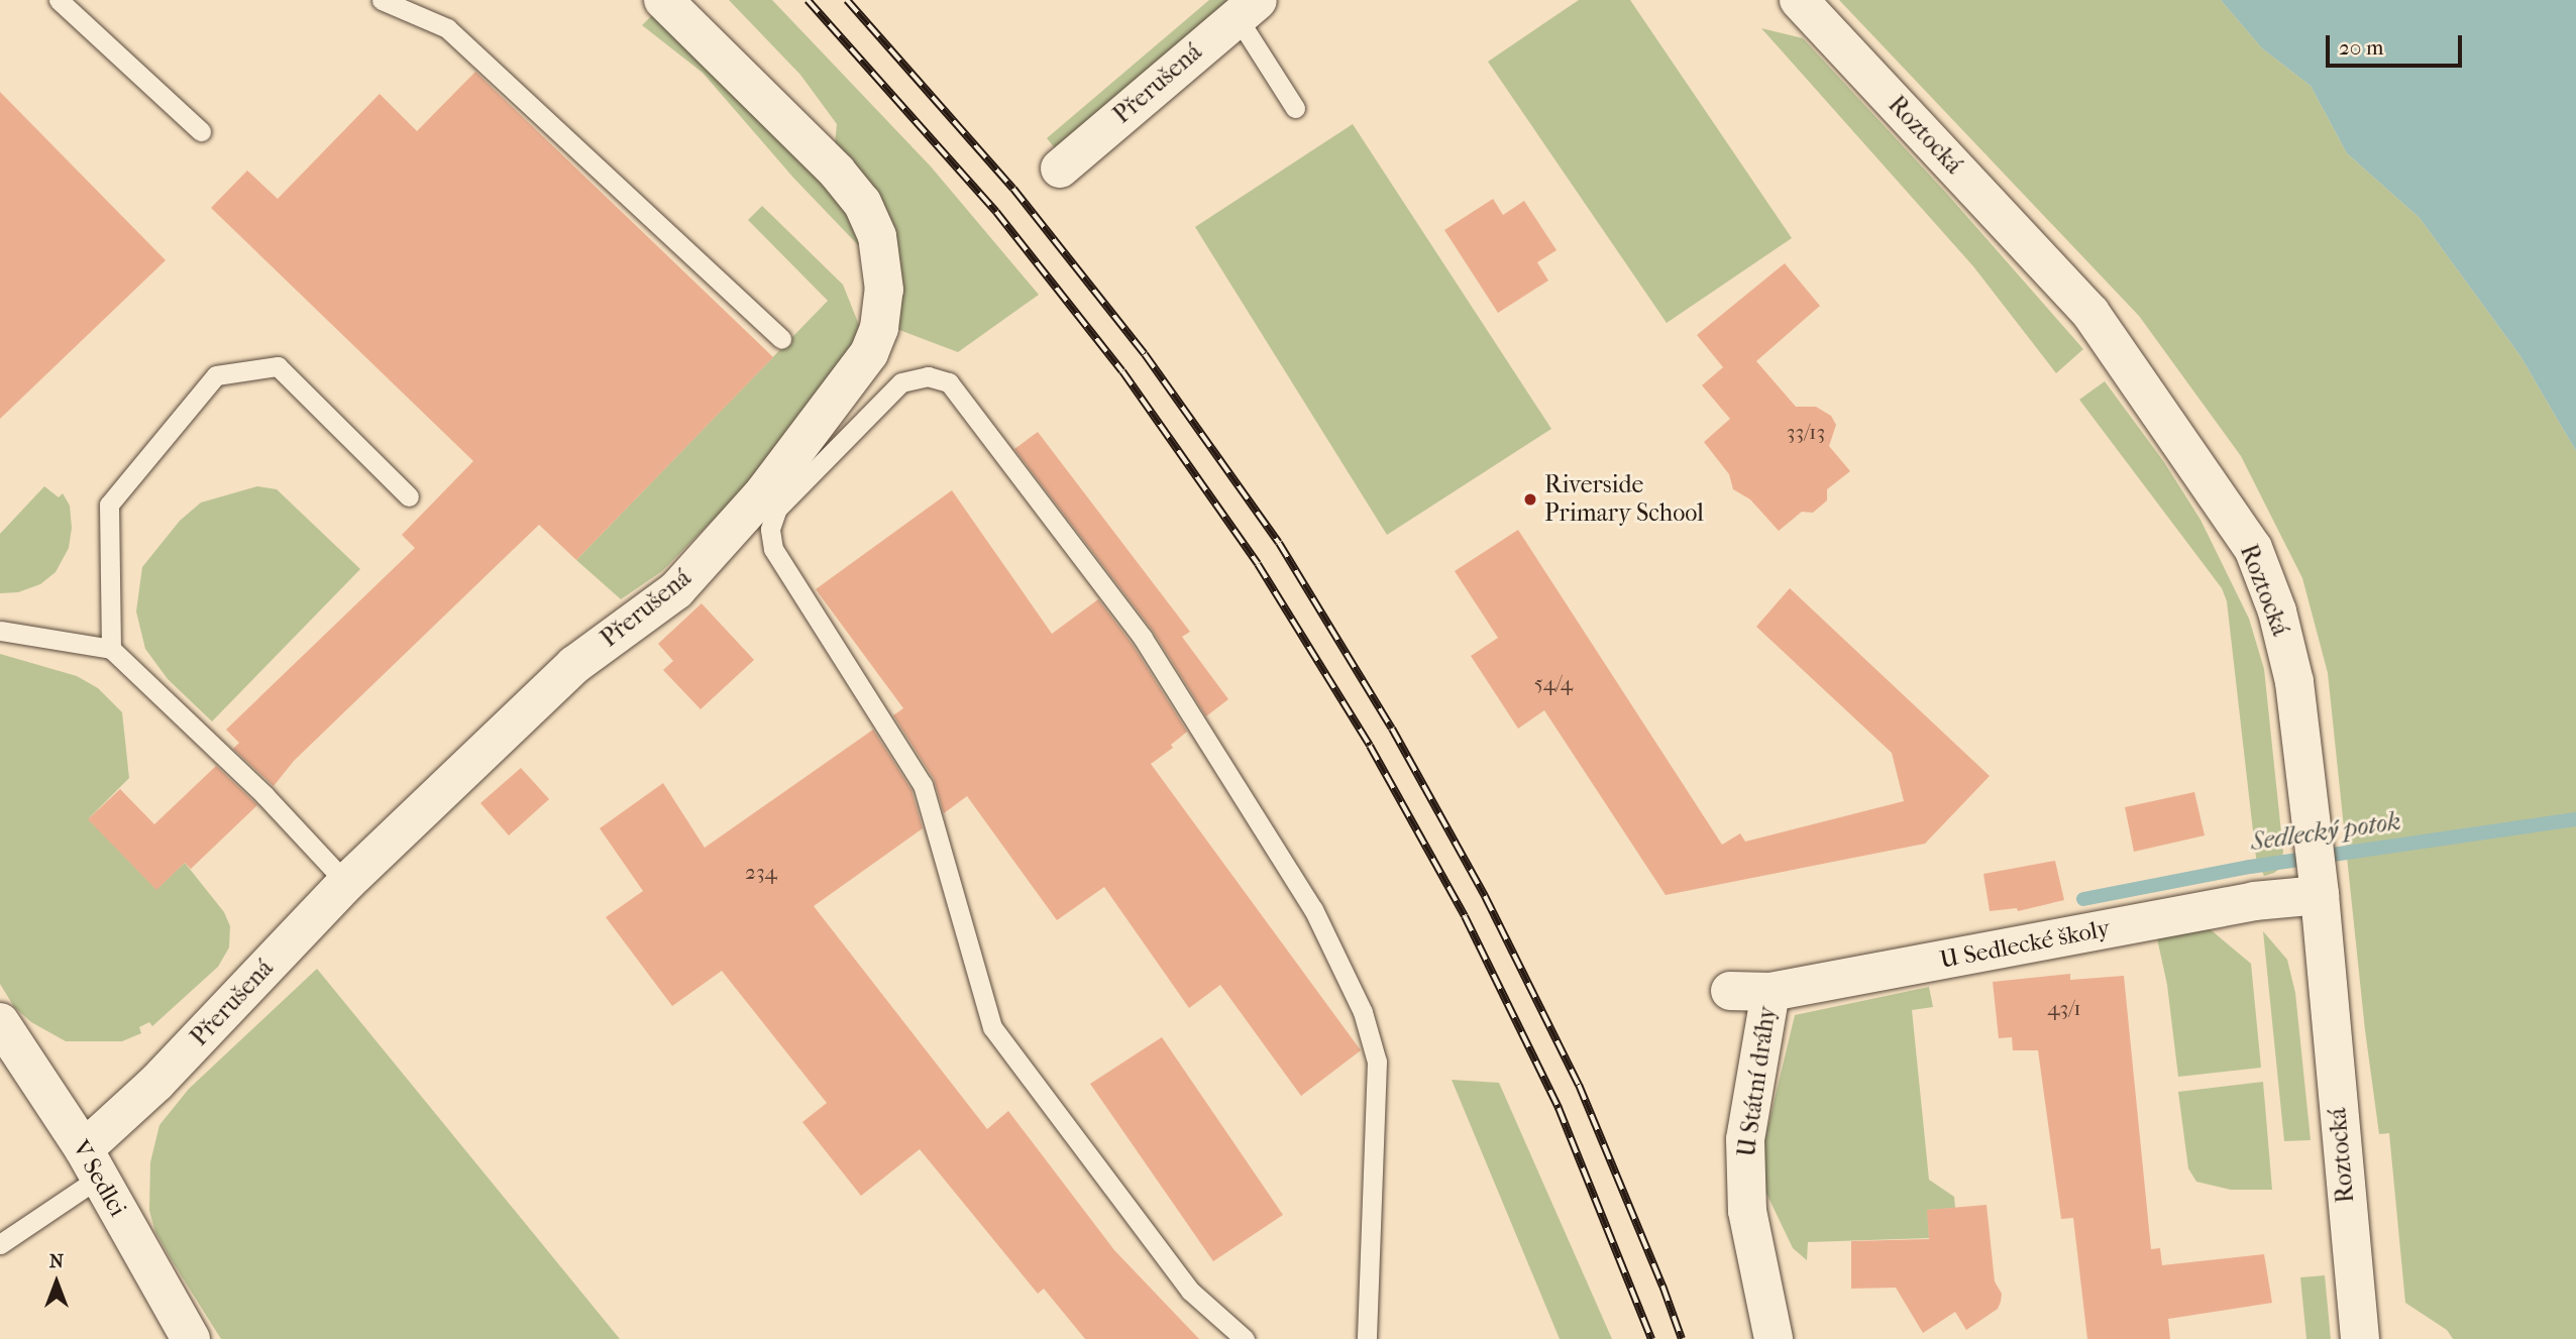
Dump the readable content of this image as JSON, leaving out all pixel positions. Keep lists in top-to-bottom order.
{
  "streets": {
    "street": [
      "Přerušená",
      "Roztocká",
      "U Sedlecké školy",
      "U Státní dráhy",
      "V Sedlci"
    ]
  },
  "crossings": [
    ["Přerušená", "V Sedlci"],
    ["Roztocká", "U Sedlecké školy"],
    ["U Sedlecké školy", "U Státní dráhy"]
  ],
  "water": ["Sedlecký potok"],
  "places": ["Riverside Primary School"],
  "house_numbers": [
    "33/13",
    "54/4",
    "234",
    "43/1"
  ],
  "scale_bar": "20 m",
  "north": "top"
}
